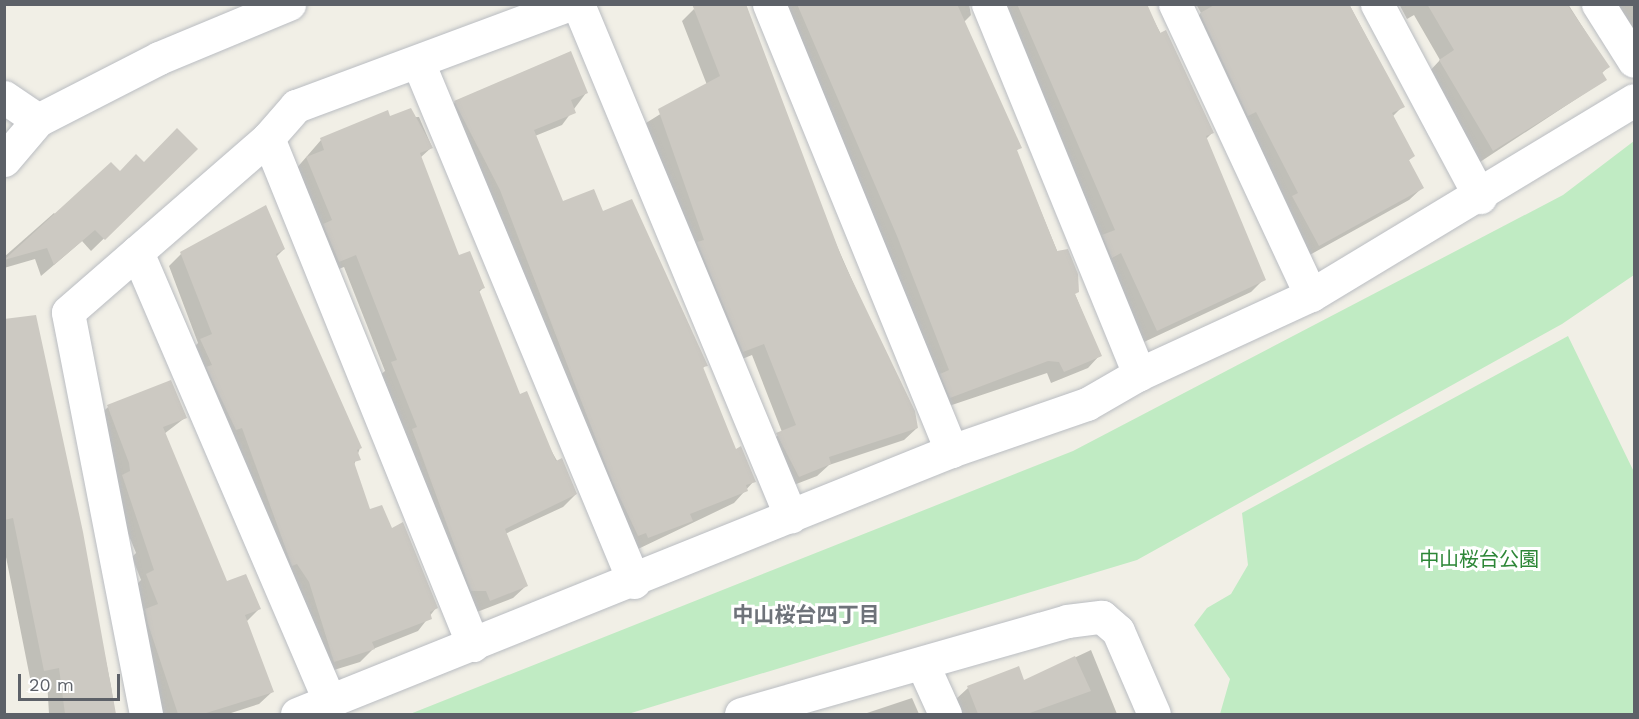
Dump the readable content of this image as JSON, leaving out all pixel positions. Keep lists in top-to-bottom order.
{
  "districts": ["中山桜台四丁目"],
  "parks": ["中山桜台公園"],
  "scale_bar": "20 m"
}
